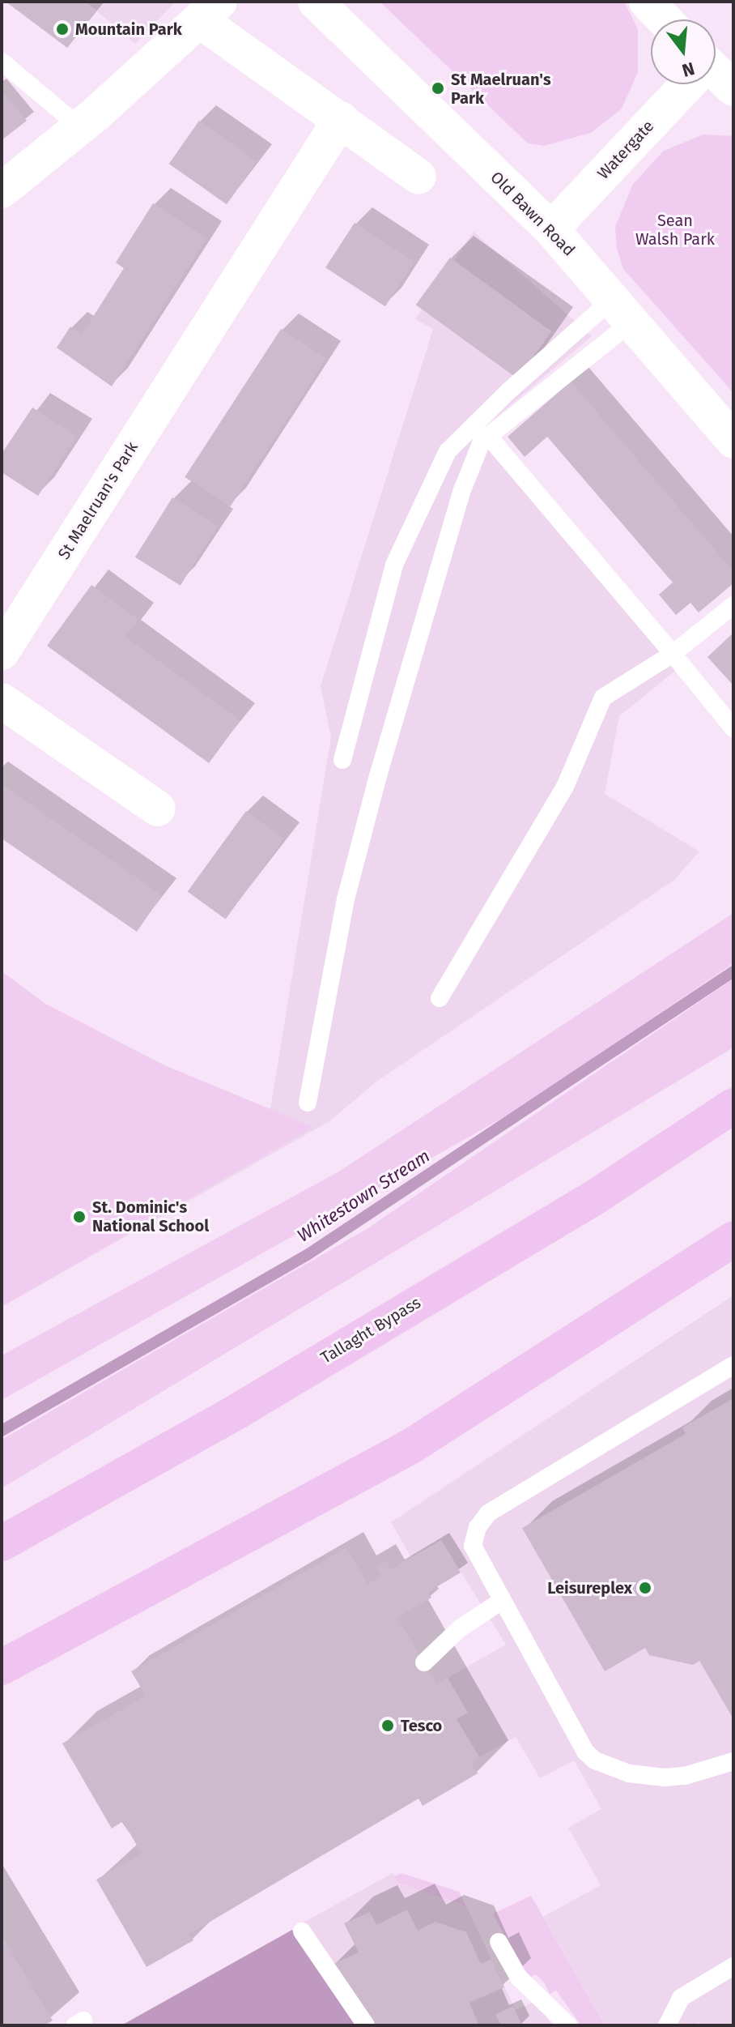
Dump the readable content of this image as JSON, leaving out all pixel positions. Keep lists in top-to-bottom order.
{
  "streets": {
    "main road": ["Tallaght Bypass"],
    "street": ["Watergate", "Old Bawn Road", "St Maelruan's Park"]
  },
  "crossings": [
    ["Watergate", "Old Bawn Road"]
  ],
  "water": ["Whitestown Stream"],
  "parks": ["Sean Walsh Park"],
  "places": [
    "Mountain Park",
    "St Maelruan's Park",
    "St. Dominic's National School",
    "Leisureplex",
    "Tesco"
  ],
  "north": "bottom"
}
